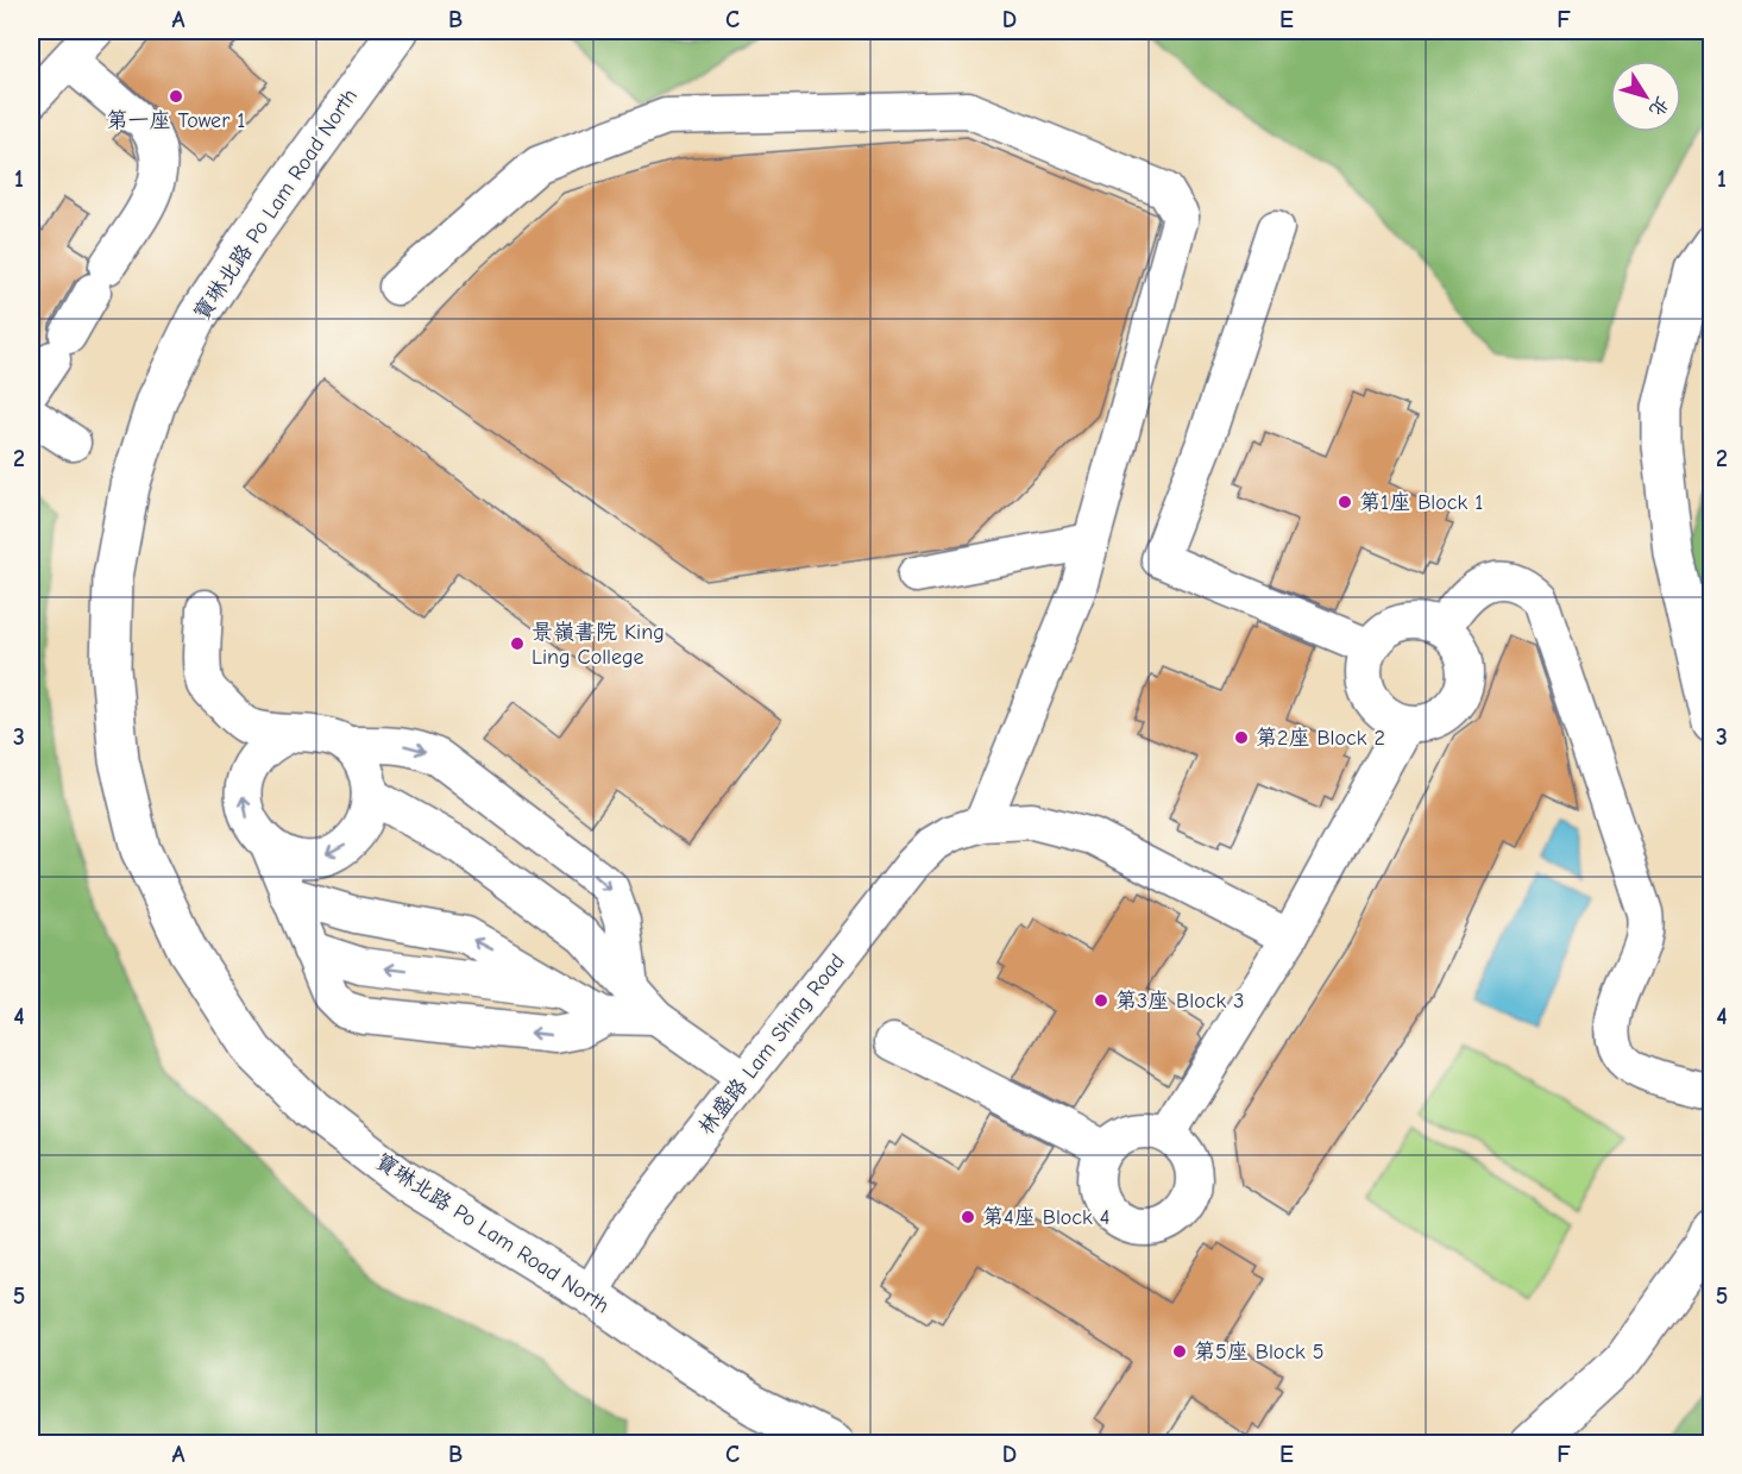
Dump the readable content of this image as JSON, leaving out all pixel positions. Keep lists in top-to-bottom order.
{
  "streets": {
    "main road": ["寶琳北路 Po Lam Road North"],
    "street": ["林盛路 Lam Shing Road"]
  },
  "crossings": [
    ["寶琳北路 Po Lam Road North", "林盛路 Lam Shing Road"]
  ],
  "places": [
    "第一座 Tower 1",
    "第1座 Block 1",
    "景嶺書院 King Ling College",
    "第2座 Block 2",
    "第3座 Block 3",
    "第4座 Block 4",
    "第5座 Block 5"
  ],
  "north": "bottom right",
  "grid": {
    "columns": [
      "A",
      "B",
      "C",
      "D",
      "E",
      "F"
    ],
    "rows": [
      "1",
      "2",
      "3",
      "4",
      "5"
    ]
  }
}
